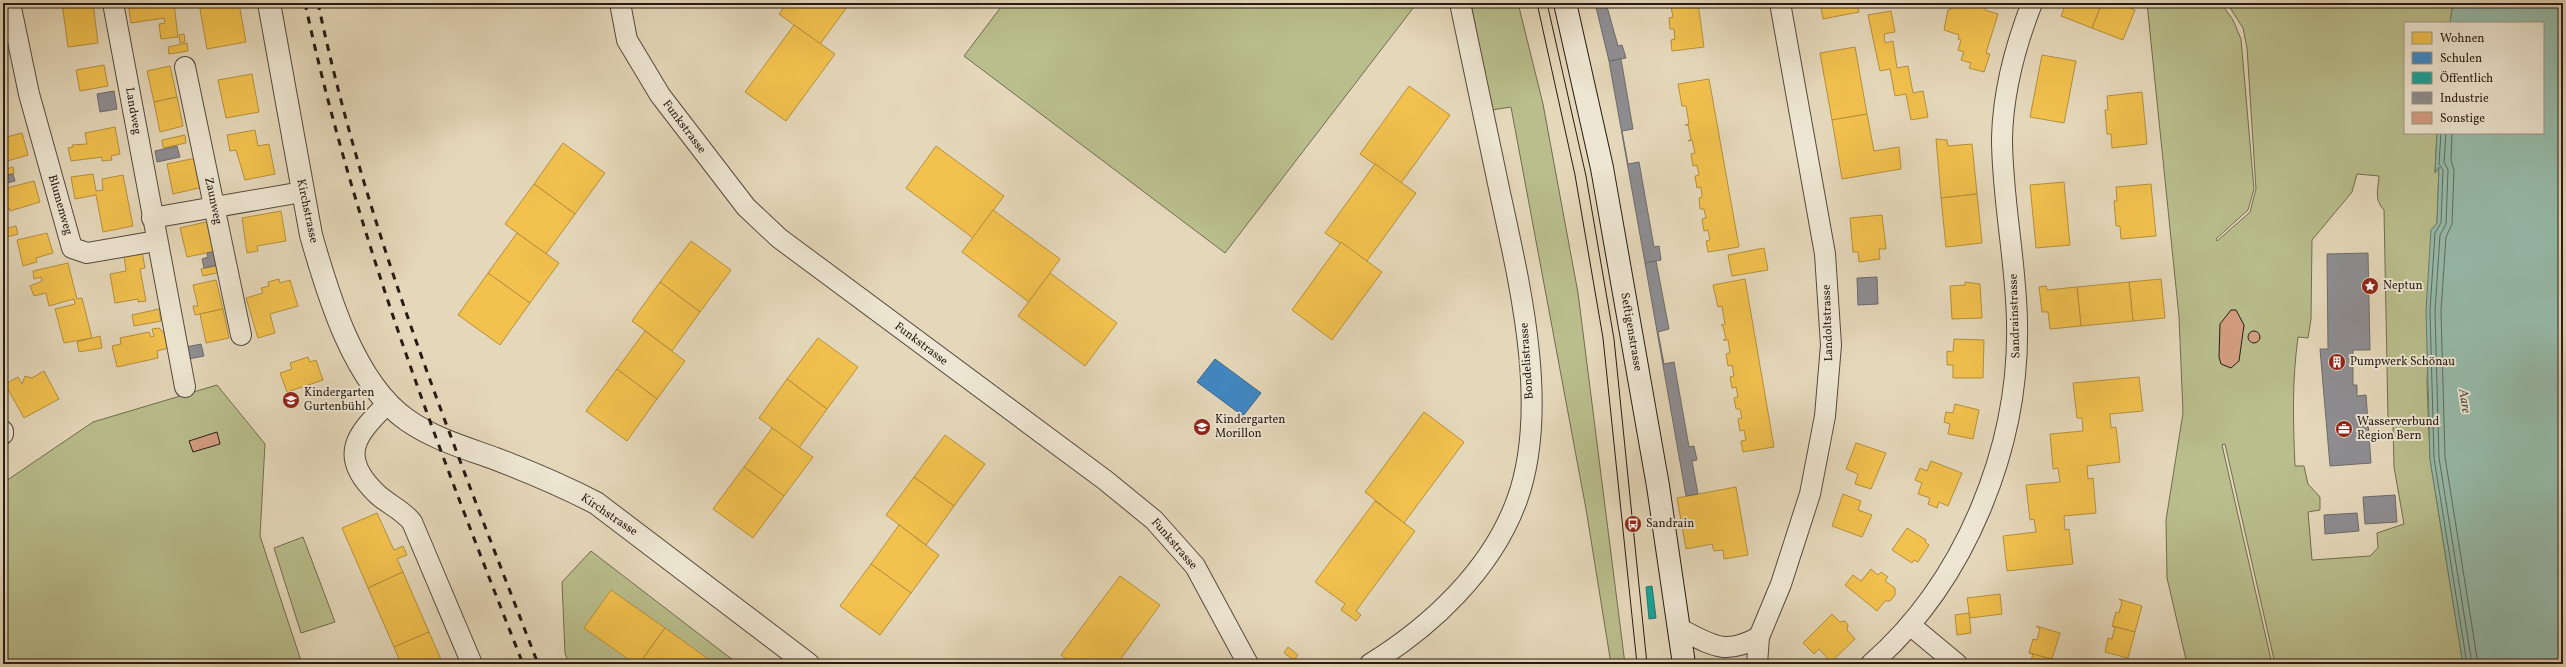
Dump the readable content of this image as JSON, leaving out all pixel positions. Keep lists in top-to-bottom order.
{
  "streets": {
    "street": [
      "Landweg",
      "Funkstrasse",
      "Zaunweg",
      "Blumenweg",
      "Kirchstrasse",
      "Sandrainstrasse",
      "Landoltstrasse",
      "Seftigenstrasse",
      "Bondelistrasse"
    ]
  },
  "water": ["Aare"],
  "places": {
    "place": ["Neptun"],
    "building": ["Pumpwerk Schönau"],
    "school or university": ["Kindergarten Gurtenbühl", "Kindergarten Morillon"],
    "office": ["Wasserverbund Region Bern"],
    "bus stop": ["Sandrain"]
  },
  "legend": [
    "Wohnen",
    "Schulen",
    "Öffentlich",
    "Industrie",
    "Sonstige"
  ]
}
